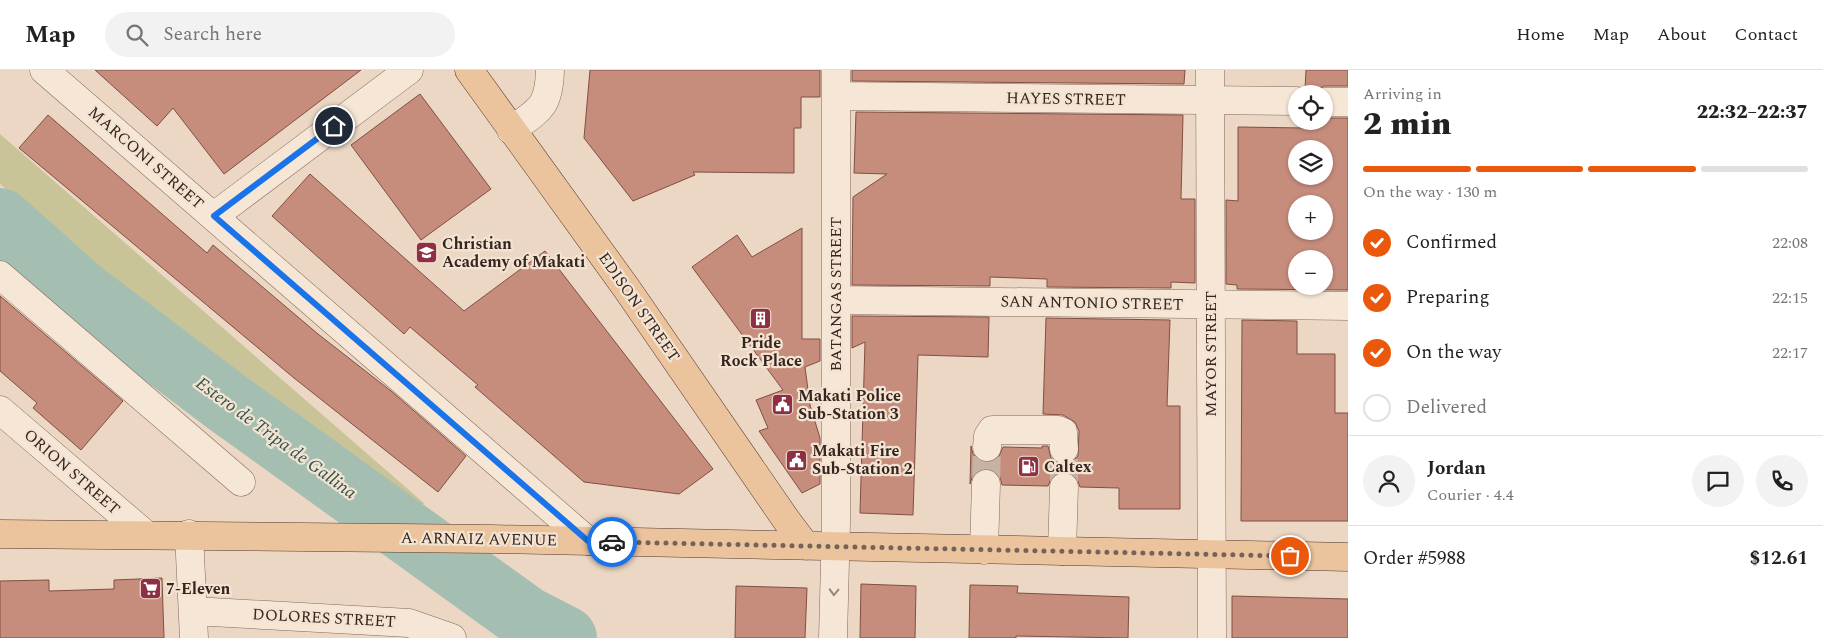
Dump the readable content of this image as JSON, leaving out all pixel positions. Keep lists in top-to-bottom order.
{
  "streets": {
    "main road": ["EDISON STREET", "A. ARNAIZ AVENUE"],
    "street": [
      "HAYES STREET",
      "MARCONI STREET",
      "BATANGAS STREET",
      "SAN ANTONIO STREET",
      "MAYOR STREET",
      "ORION STREET",
      "DOLORES STREET"
    ]
  },
  "crossings": [
    ["HAYES STREET", "BATANGAS STREET"],
    ["HAYES STREET", "MAYOR STREET"],
    ["MARCONI STREET", "A. ARNAIZ AVENUE"],
    ["BATANGAS STREET", "SAN ANTONIO STREET"],
    ["BATANGAS STREET", "A. ARNAIZ AVENUE"],
    ["SAN ANTONIO STREET", "MAYOR STREET"],
    ["EDISON STREET", "A. ARNAIZ AVENUE"],
    ["MAYOR STREET", "A. ARNAIZ AVENUE"],
    ["ORION STREET", "A. ARNAIZ AVENUE"]
  ],
  "water": ["Estero de Tripa de Gallina"],
  "places": {
    "school or university": ["Christian Academy of Makati"],
    "building": ["Pride Rock Place"],
    "public building": ["Makati Police Sub-Station 3", "Makati Fire Sub-Station 2"],
    "fuel station": ["Caltex"],
    "supermarket": ["7-Eleven"]
  },
  "page": {
    "header": "Map",
    "search": "Search here",
    "nav": [
      "Home",
      "Map",
      "About",
      "Contact"
    ],
    "heading": ["2 min", "Arriving in", "22:32–22:37"],
    "panel": [
      "Jordan",
      "Courier · 4.4",
      "Order #5988",
      "$12.61"
    ],
    "map_buttons": ["+", "−"],
    "bar": "On the way · 130 m",
    "list": [
      ["Confirmed", "22:08"],
      ["Preparing", "22:15"],
      ["On the way", "22:17"],
      "Delivered"
    ]
  }
}
